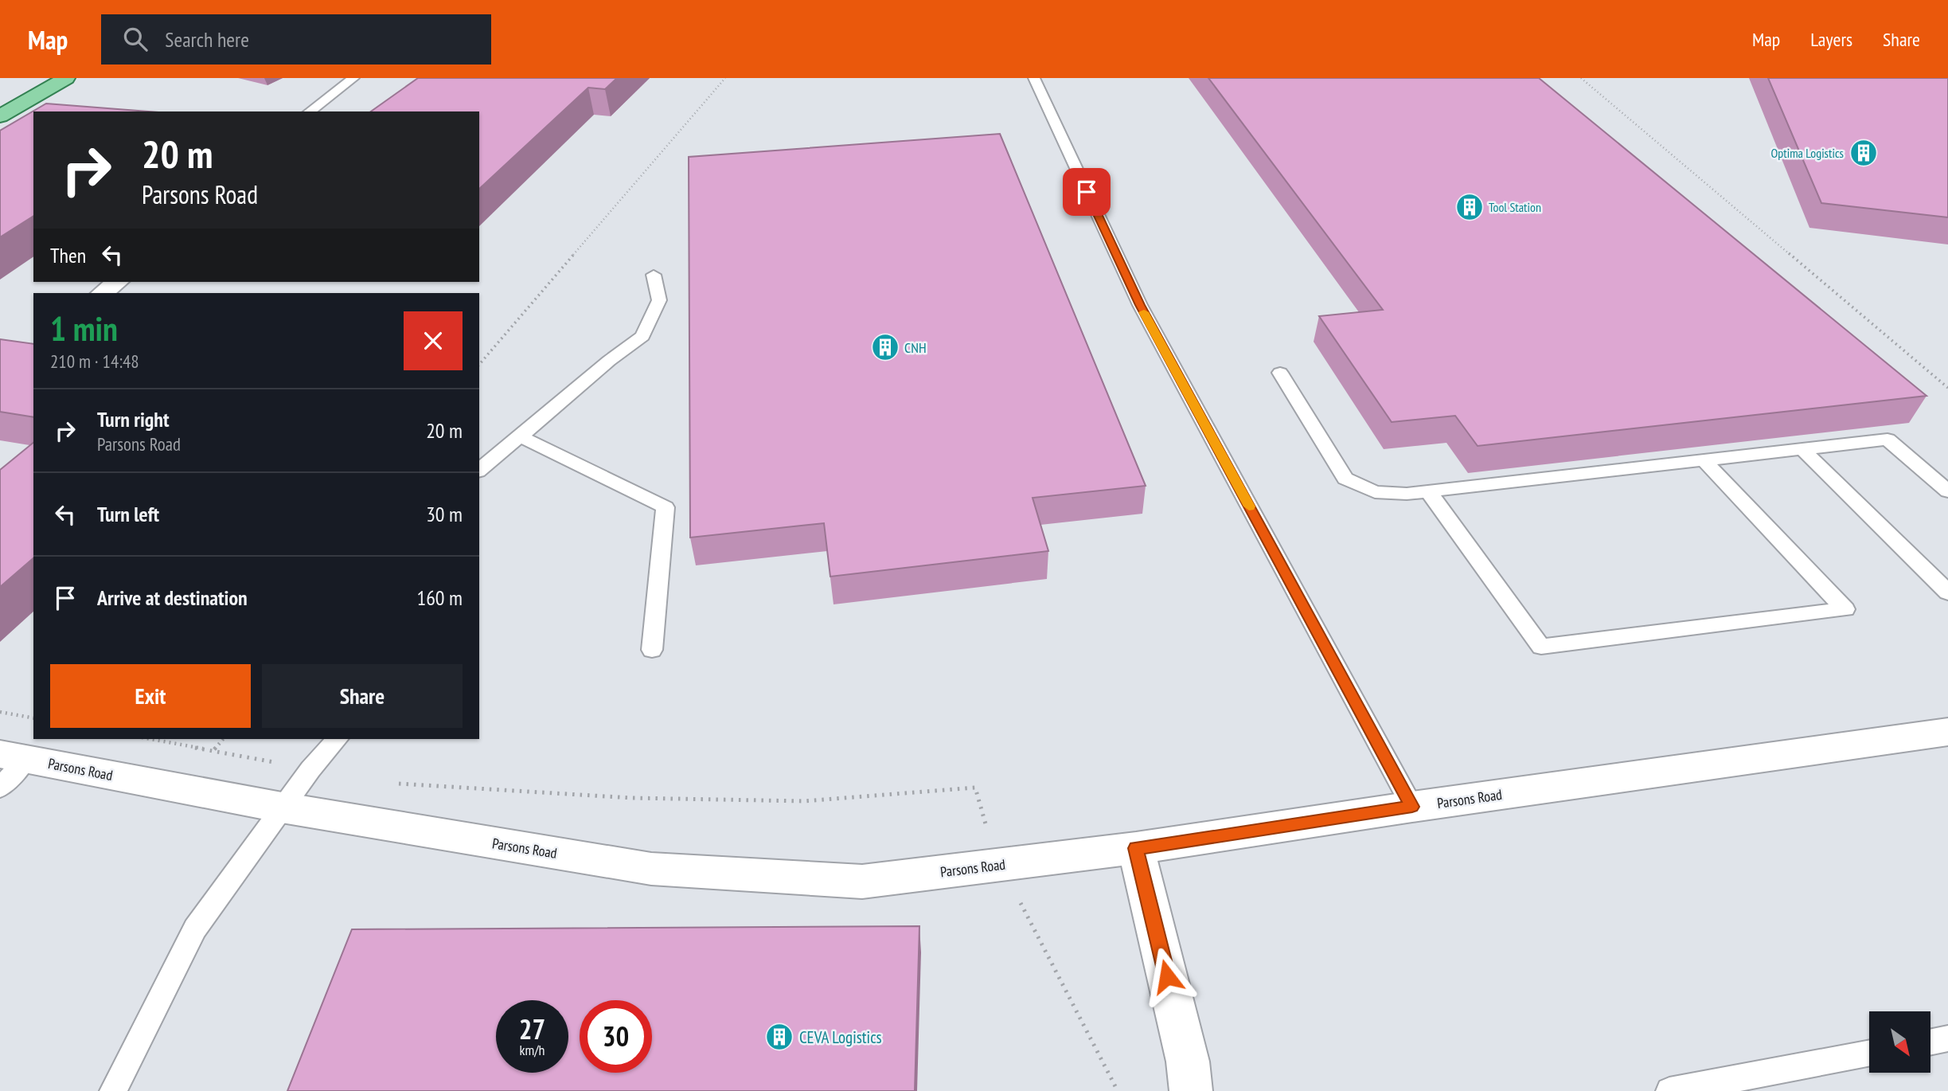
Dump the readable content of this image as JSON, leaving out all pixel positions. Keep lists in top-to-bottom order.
{
  "streets": {
    "street": ["Parsons Road"]
  },
  "places": {
    "building": [
      "Optima Logistics",
      "Tool Station",
      "CNH",
      "CEVA Logistics"
    ]
  },
  "north": "bottom right",
  "page": {
    "header": "Map",
    "search": "Search here",
    "nav": ["Map", "Layers", "Share"],
    "turn": ["20 m", "Parsons Road"],
    "then": "Then",
    "heading": ["1 min", "210 m · 14:48"],
    "list": [
      {
        "name": "Turn right",
        "note": "Parsons Road",
        "value": "20 m"
      },
      {
        "name": "Turn left",
        "value": "30 m"
      },
      {
        "name": "Arrive at destination",
        "value": "160 m"
      }
    ],
    "buttons": ["Exit", "Share"],
    "speed": "27 km/h",
    "limit": "30"
  }
}
